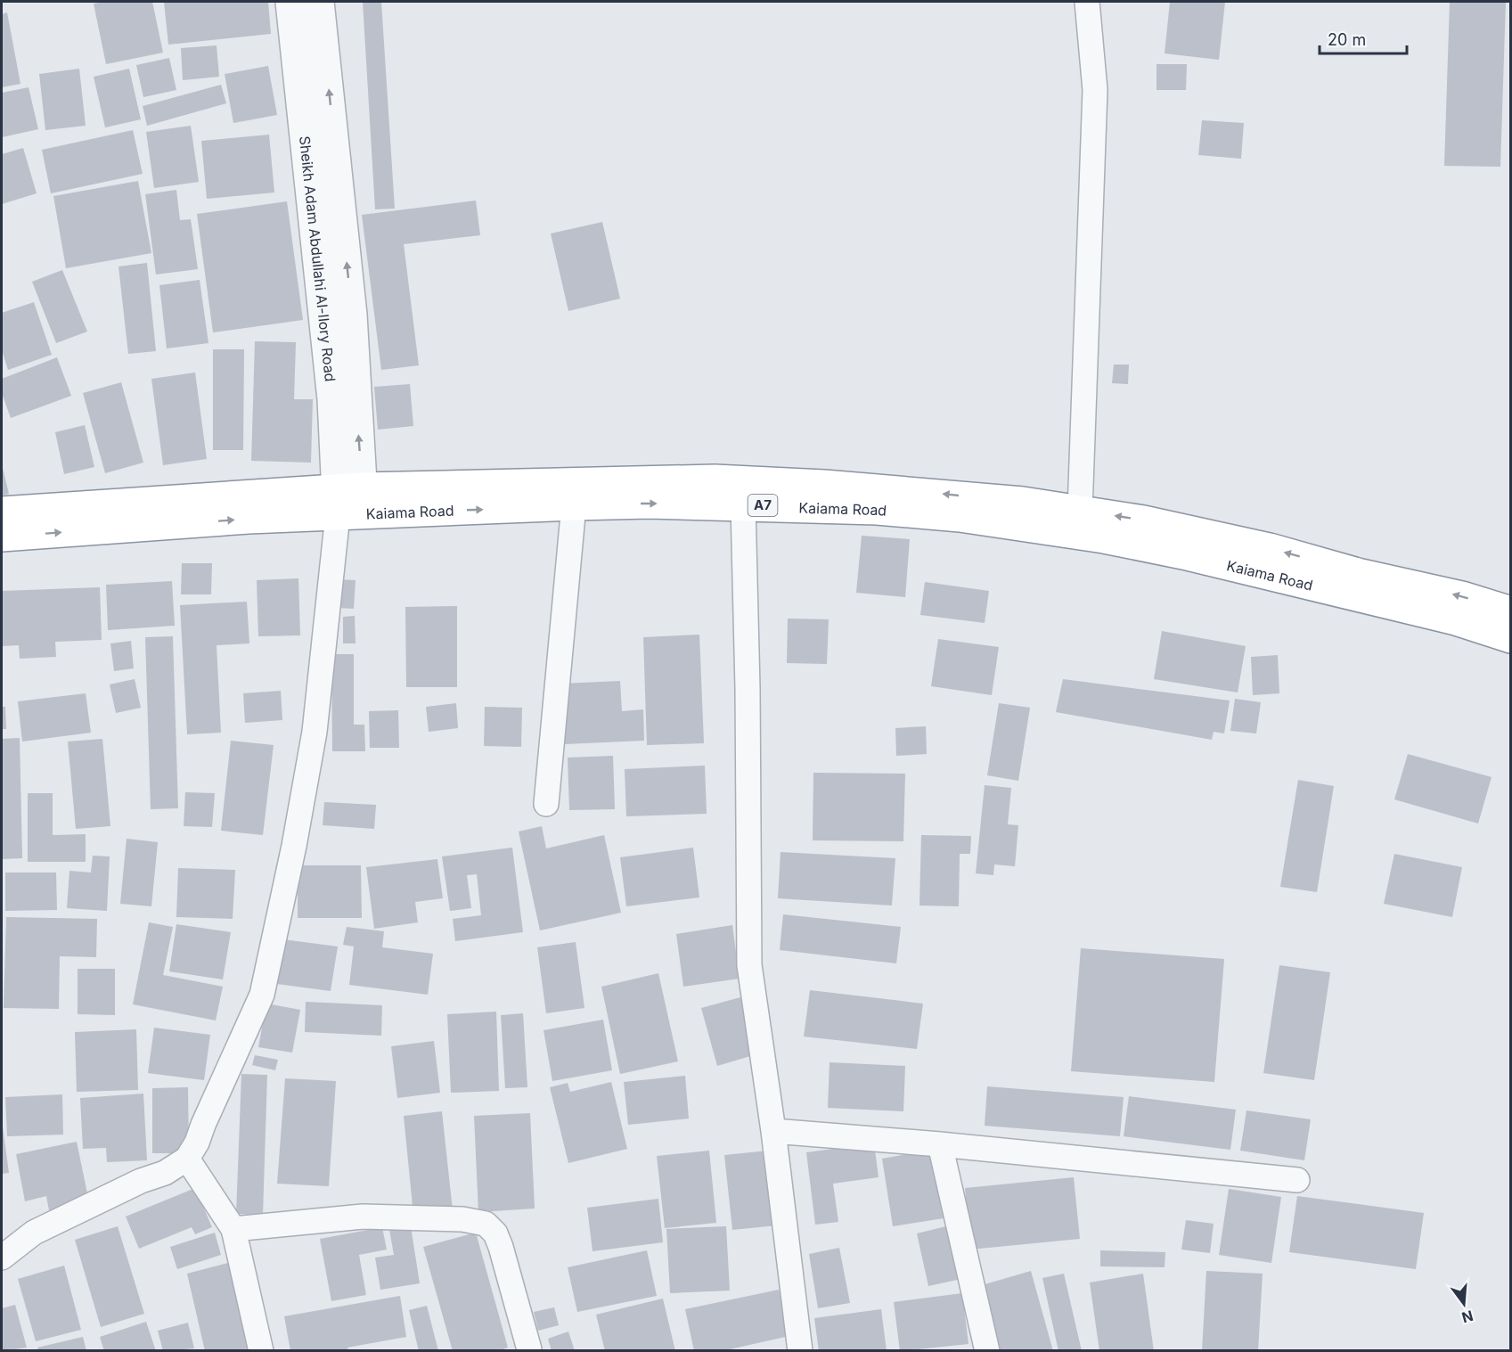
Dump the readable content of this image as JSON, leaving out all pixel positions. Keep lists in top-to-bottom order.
{
  "streets": {
    "highway": ["A7", "Kaiama Road"],
    "street": ["Sheikh Adam Abdullahi Al-Ilory Road"]
  },
  "crossings": [
    ["Sheikh Adam Abdullahi Al-Ilory Road", "Kaiama Road"]
  ],
  "scale_bar": "20 m",
  "north": "bottom"
}
